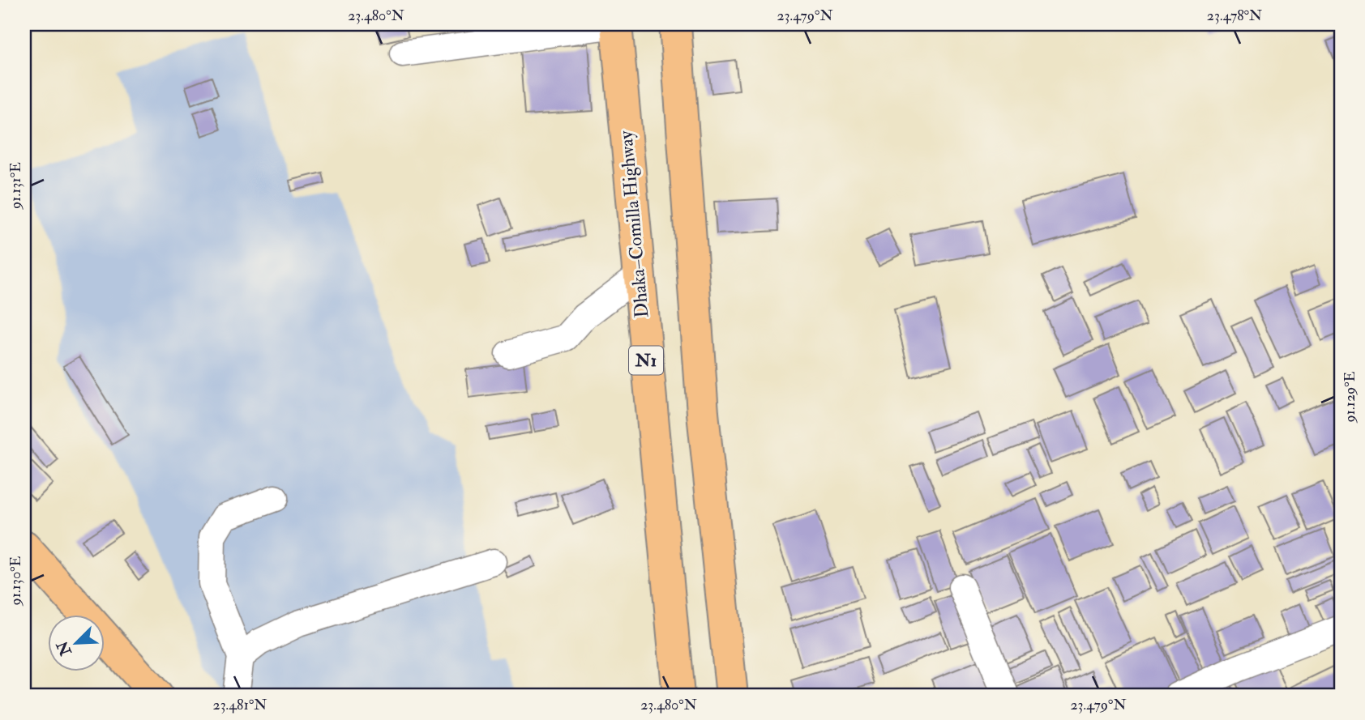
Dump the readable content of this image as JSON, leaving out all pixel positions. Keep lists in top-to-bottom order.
{
  "streets": {
    "main road": ["Dhaka–Comilla Highway", "N1"]
  },
  "north": "bottom left",
  "coordinates": [
    "23.480°N",
    "23.479°N",
    "23.478°N",
    "91.131°E",
    "91.129°E",
    "91.130°E",
    "23.481°N"
  ]
}
